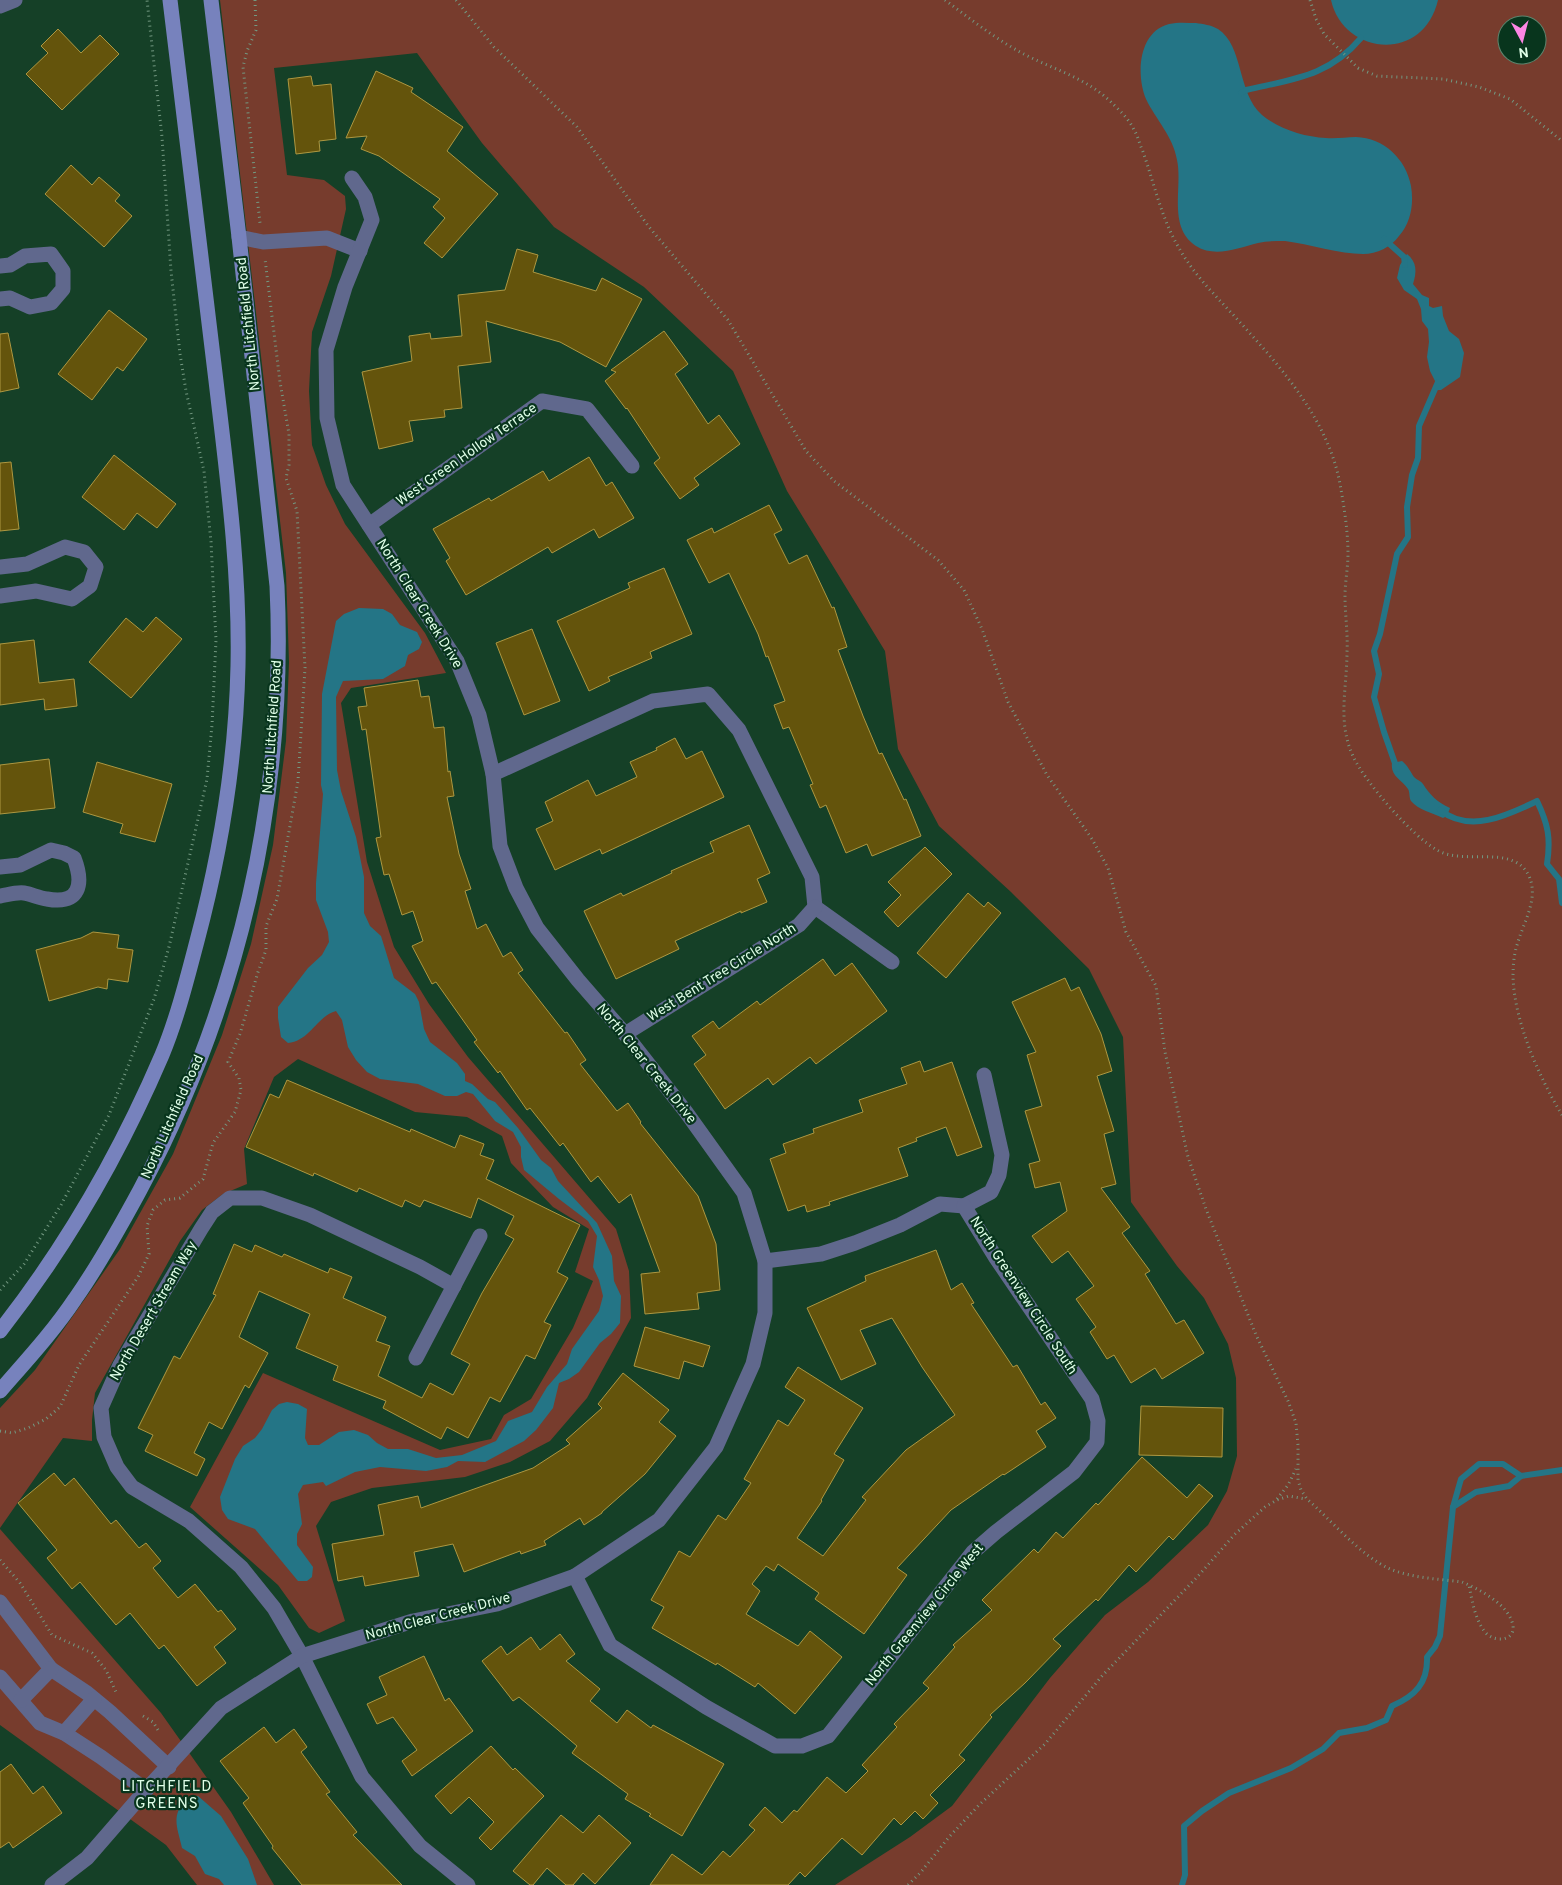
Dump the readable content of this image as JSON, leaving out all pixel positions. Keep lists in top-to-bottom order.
{
  "streets": {
    "main road": ["North Litchfield Road"],
    "street": [
      "West Green Hollow Terrace",
      "North Clear Creek Drive",
      "West Bent Tree Circle North",
      "North Greenview Circle South",
      "North Desert Stream Way",
      "North Greenview Circle West"
    ]
  },
  "crossings": [
    ["West Green Hollow Terrace", "North Clear Creek Drive"],
    ["North Clear Creek Drive", "West Bent Tree Circle North"],
    ["North Clear Creek Drive", "North Desert Stream Way"],
    ["North Clear Creek Drive", "North Greenview Circle West"],
    ["North Greenview Circle South", "North Greenview Circle West"]
  ],
  "districts": ["LITCHFIELD GREENS"],
  "north": "bottom"
}
